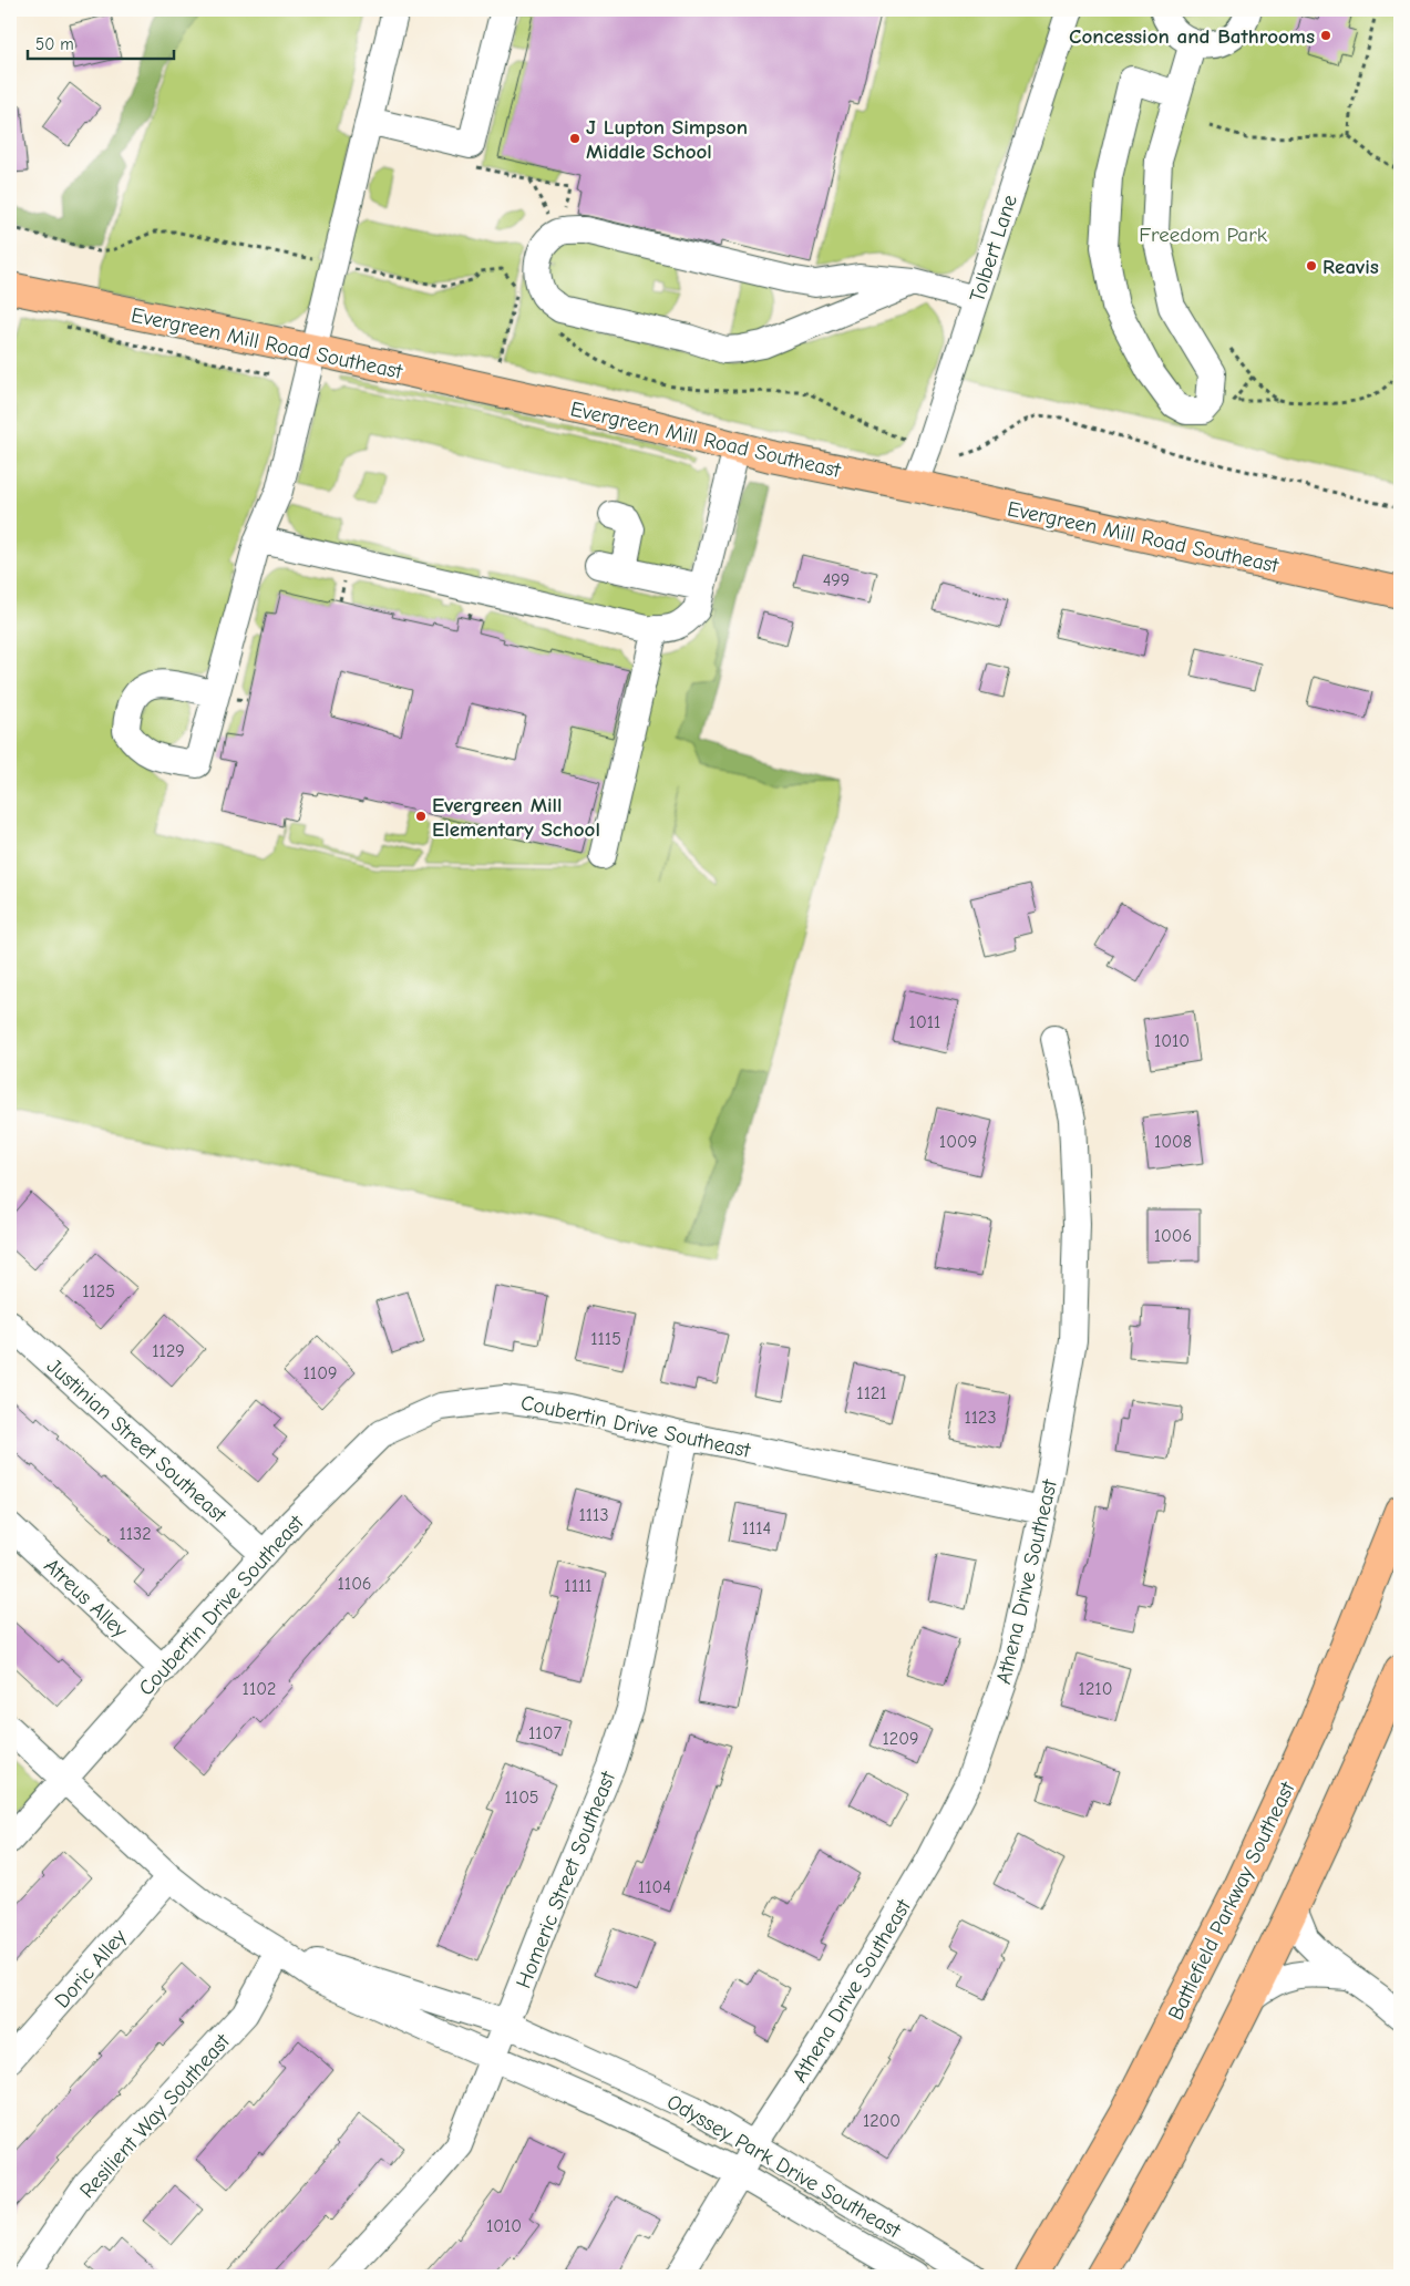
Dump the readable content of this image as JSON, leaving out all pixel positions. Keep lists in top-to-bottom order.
{
  "streets": {
    "main road": ["Evergreen Mill Road Southeast", "Battlefield Parkway Southeast"],
    "street": [
      "Tolbert Lane",
      "Coubertin Drive Southeast",
      "Justinian Street Southeast",
      "Athena Drive Southeast",
      "Atreus Alley",
      "Homeric Street Southeast",
      "Doric Alley",
      "Resilient Way Southeast",
      "Odyssey Park Drive Southeast"
    ]
  },
  "crossings": [
    ["Tolbert Lane", "Evergreen Mill Road Southeast"],
    ["Coubertin Drive Southeast", "Justinian Street Southeast"],
    ["Coubertin Drive Southeast", "Athena Drive Southeast"],
    ["Coubertin Drive Southeast", "Atreus Alley"],
    ["Coubertin Drive Southeast", "Homeric Street Southeast"],
    ["Coubertin Drive Southeast", "Odyssey Park Drive Southeast"],
    ["Athena Drive Southeast", "Odyssey Park Drive Southeast"],
    ["Homeric Street Southeast", "Odyssey Park Drive Southeast"],
    ["Doric Alley", "Odyssey Park Drive Southeast"],
    ["Resilient Way Southeast", "Odyssey Park Drive Southeast"]
  ],
  "parks": ["Freedom Park"],
  "places": [
    "Concession and Bathrooms",
    "J Lupton Simpson Middle School",
    "Reavis",
    "Evergreen Mill Elementary School"
  ],
  "house_numbers": [
    "499",
    "1011",
    "1010",
    "1009",
    "1008",
    "1006",
    "1125",
    "1115",
    "1129",
    "1109",
    "1121",
    "1123",
    "1113",
    "1114",
    "1132",
    "1106",
    "1111",
    "1102",
    "1210",
    "1107",
    "1209",
    "1105",
    "1104",
    "1200",
    "1010"
  ],
  "scale_bar": "50 m"
}
